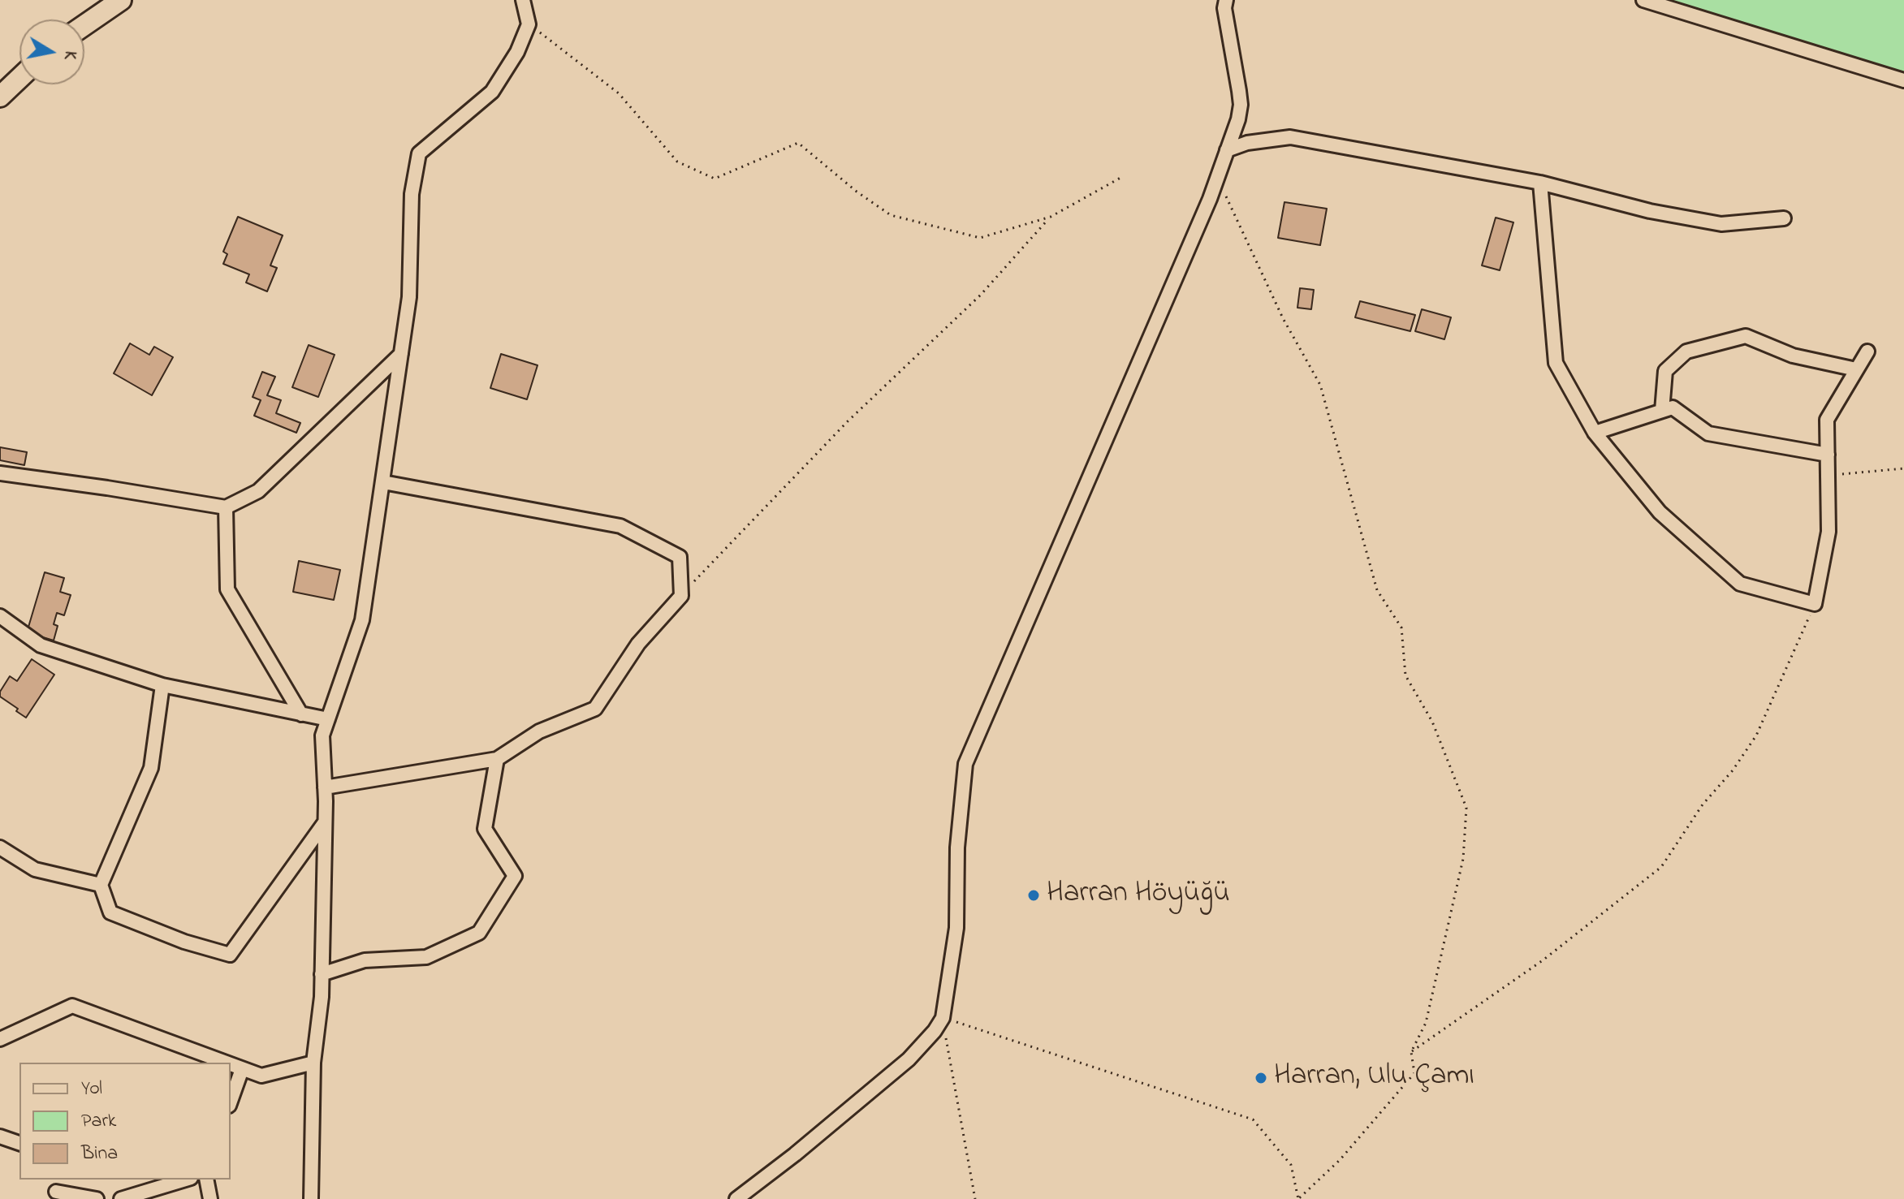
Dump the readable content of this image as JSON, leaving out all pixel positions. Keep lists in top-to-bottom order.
{
  "places": ["Harran Höyüğü", "Harran, Ulu Çamı"],
  "legend": ["Yol", "Park", "Bina"],
  "north": "right"
}
